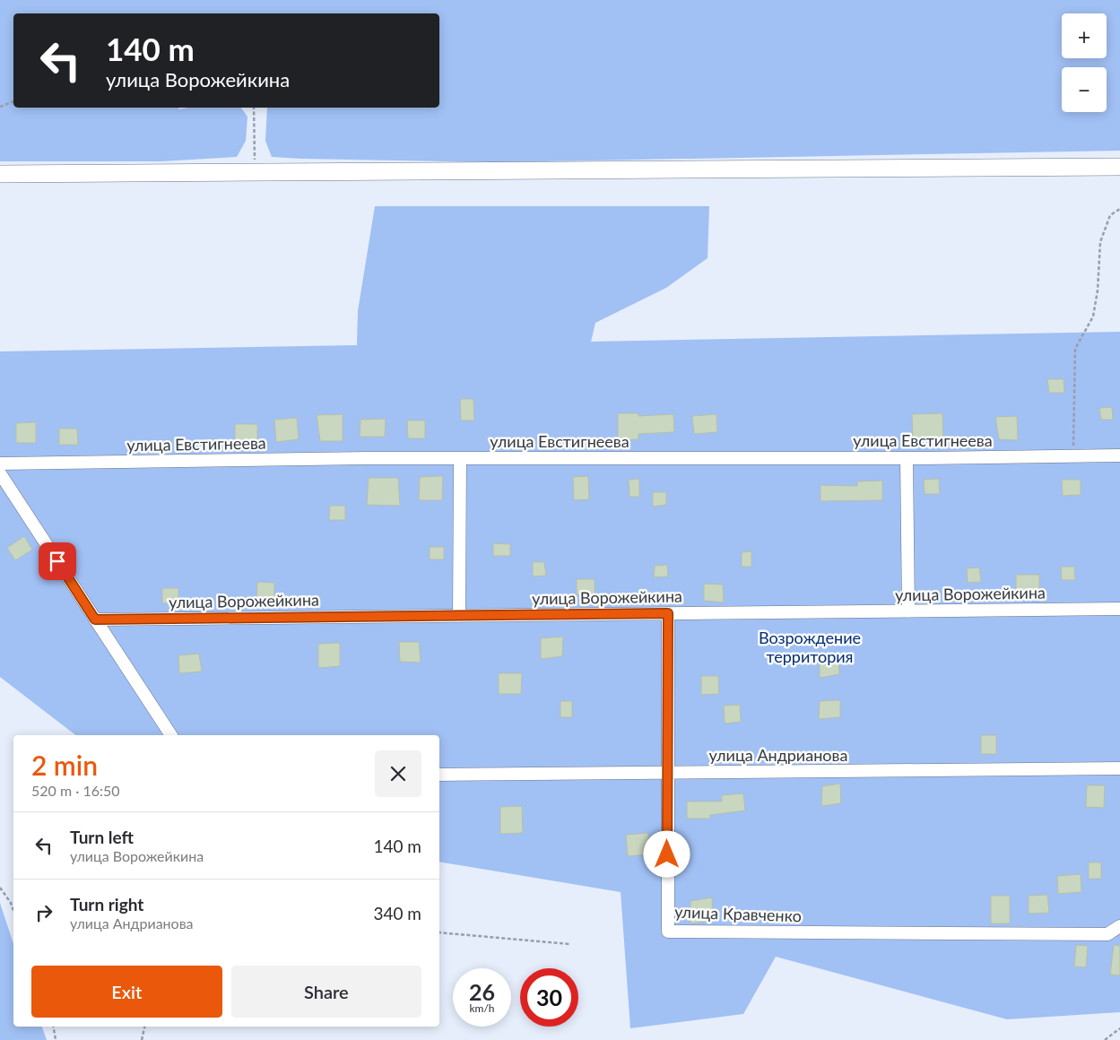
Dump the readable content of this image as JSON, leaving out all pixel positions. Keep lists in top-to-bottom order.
{
  "streets": {
    "street": [
      "улица Евстигнеева",
      "улица Ворожейкина",
      "улица Андрианова",
      "улица Кравченко"
    ]
  },
  "crossings": [
    ["улица Ворожейкина", "улица Кравченко"],
    ["улица Андрианова", "улица Кравченко"]
  ],
  "parks": ["Возрождение территория"],
  "page": {
    "map_buttons": ["+", "−"],
    "turn": ["140 m", "улица Ворожейкина"],
    "heading": ["2 min", "520 m · 16:50"],
    "list": [
      {
        "name": "Turn left",
        "note": "улица Ворожейкина",
        "value": "140 m"
      },
      {
        "name": "Turn right",
        "note": "улица Андрианова",
        "value": "340 m"
      }
    ],
    "buttons": ["Exit", "Share"],
    "speed": "26 km/h",
    "limit": "30"
  }
}
